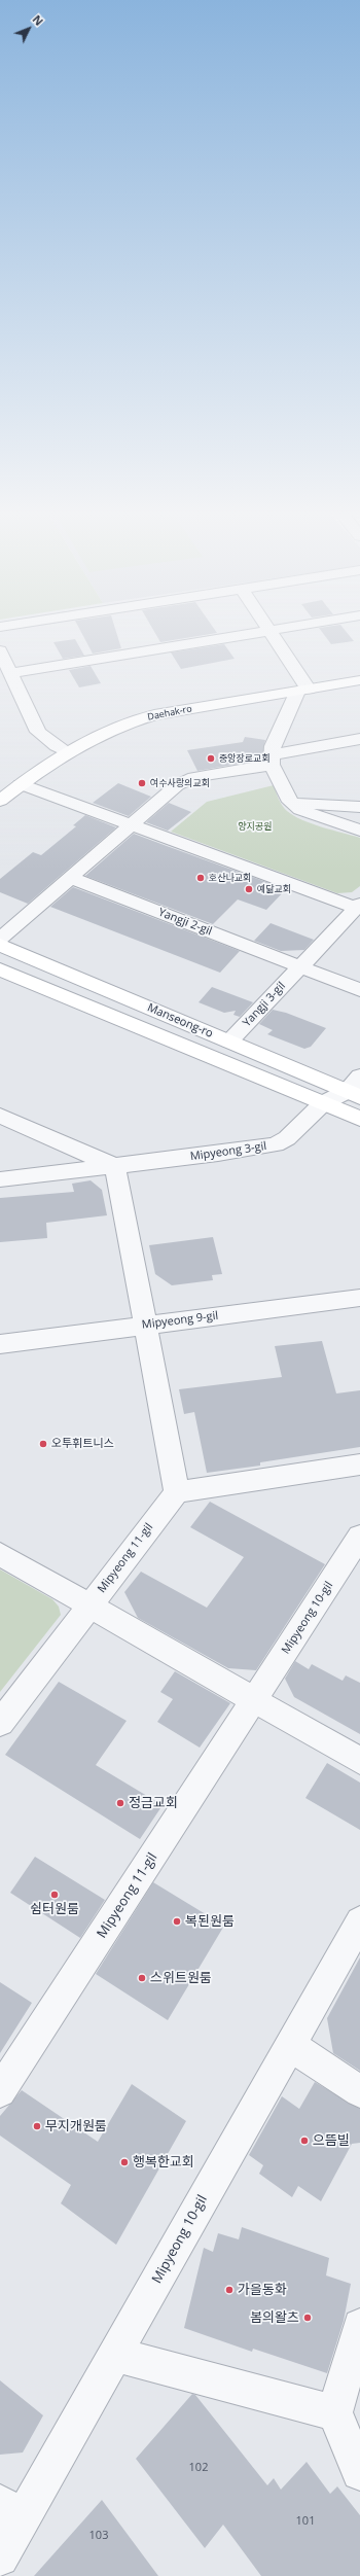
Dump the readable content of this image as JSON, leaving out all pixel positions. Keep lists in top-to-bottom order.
{
  "streets": {
    "street": [
      "Daehak-ro",
      "Yangji 2-gil",
      "Yangji 3-gil",
      "Manseong-ro",
      "Mipyeong 3-gil",
      "Mipyeong 9-gil",
      "Mipyeong 11-gil",
      "Mipyeong 10-gil"
    ]
  },
  "crossings": [
    ["Yangji 2-gil", "Yangji 3-gil"],
    ["Yangji 3-gil", "Manseong-ro"],
    ["Manseong-ro", "Mipyeong 3-gil"],
    ["Mipyeong 11-gil", "Mipyeong 10-gil"]
  ],
  "parks": ["양지공원"],
  "places": [
    "중앙장로교회",
    "여수사랑의교회",
    "호산나교회",
    "예닮교회",
    "오투휘트니스",
    "정금교회",
    "쉼터원룸",
    "복된원룸",
    "스위트원룸",
    "무지개원룸",
    "으뜸빌",
    "행복한교회",
    "가을동화",
    "봄의왈츠"
  ],
  "house_numbers": ["102", "101", "103"],
  "north": "top right"
}
